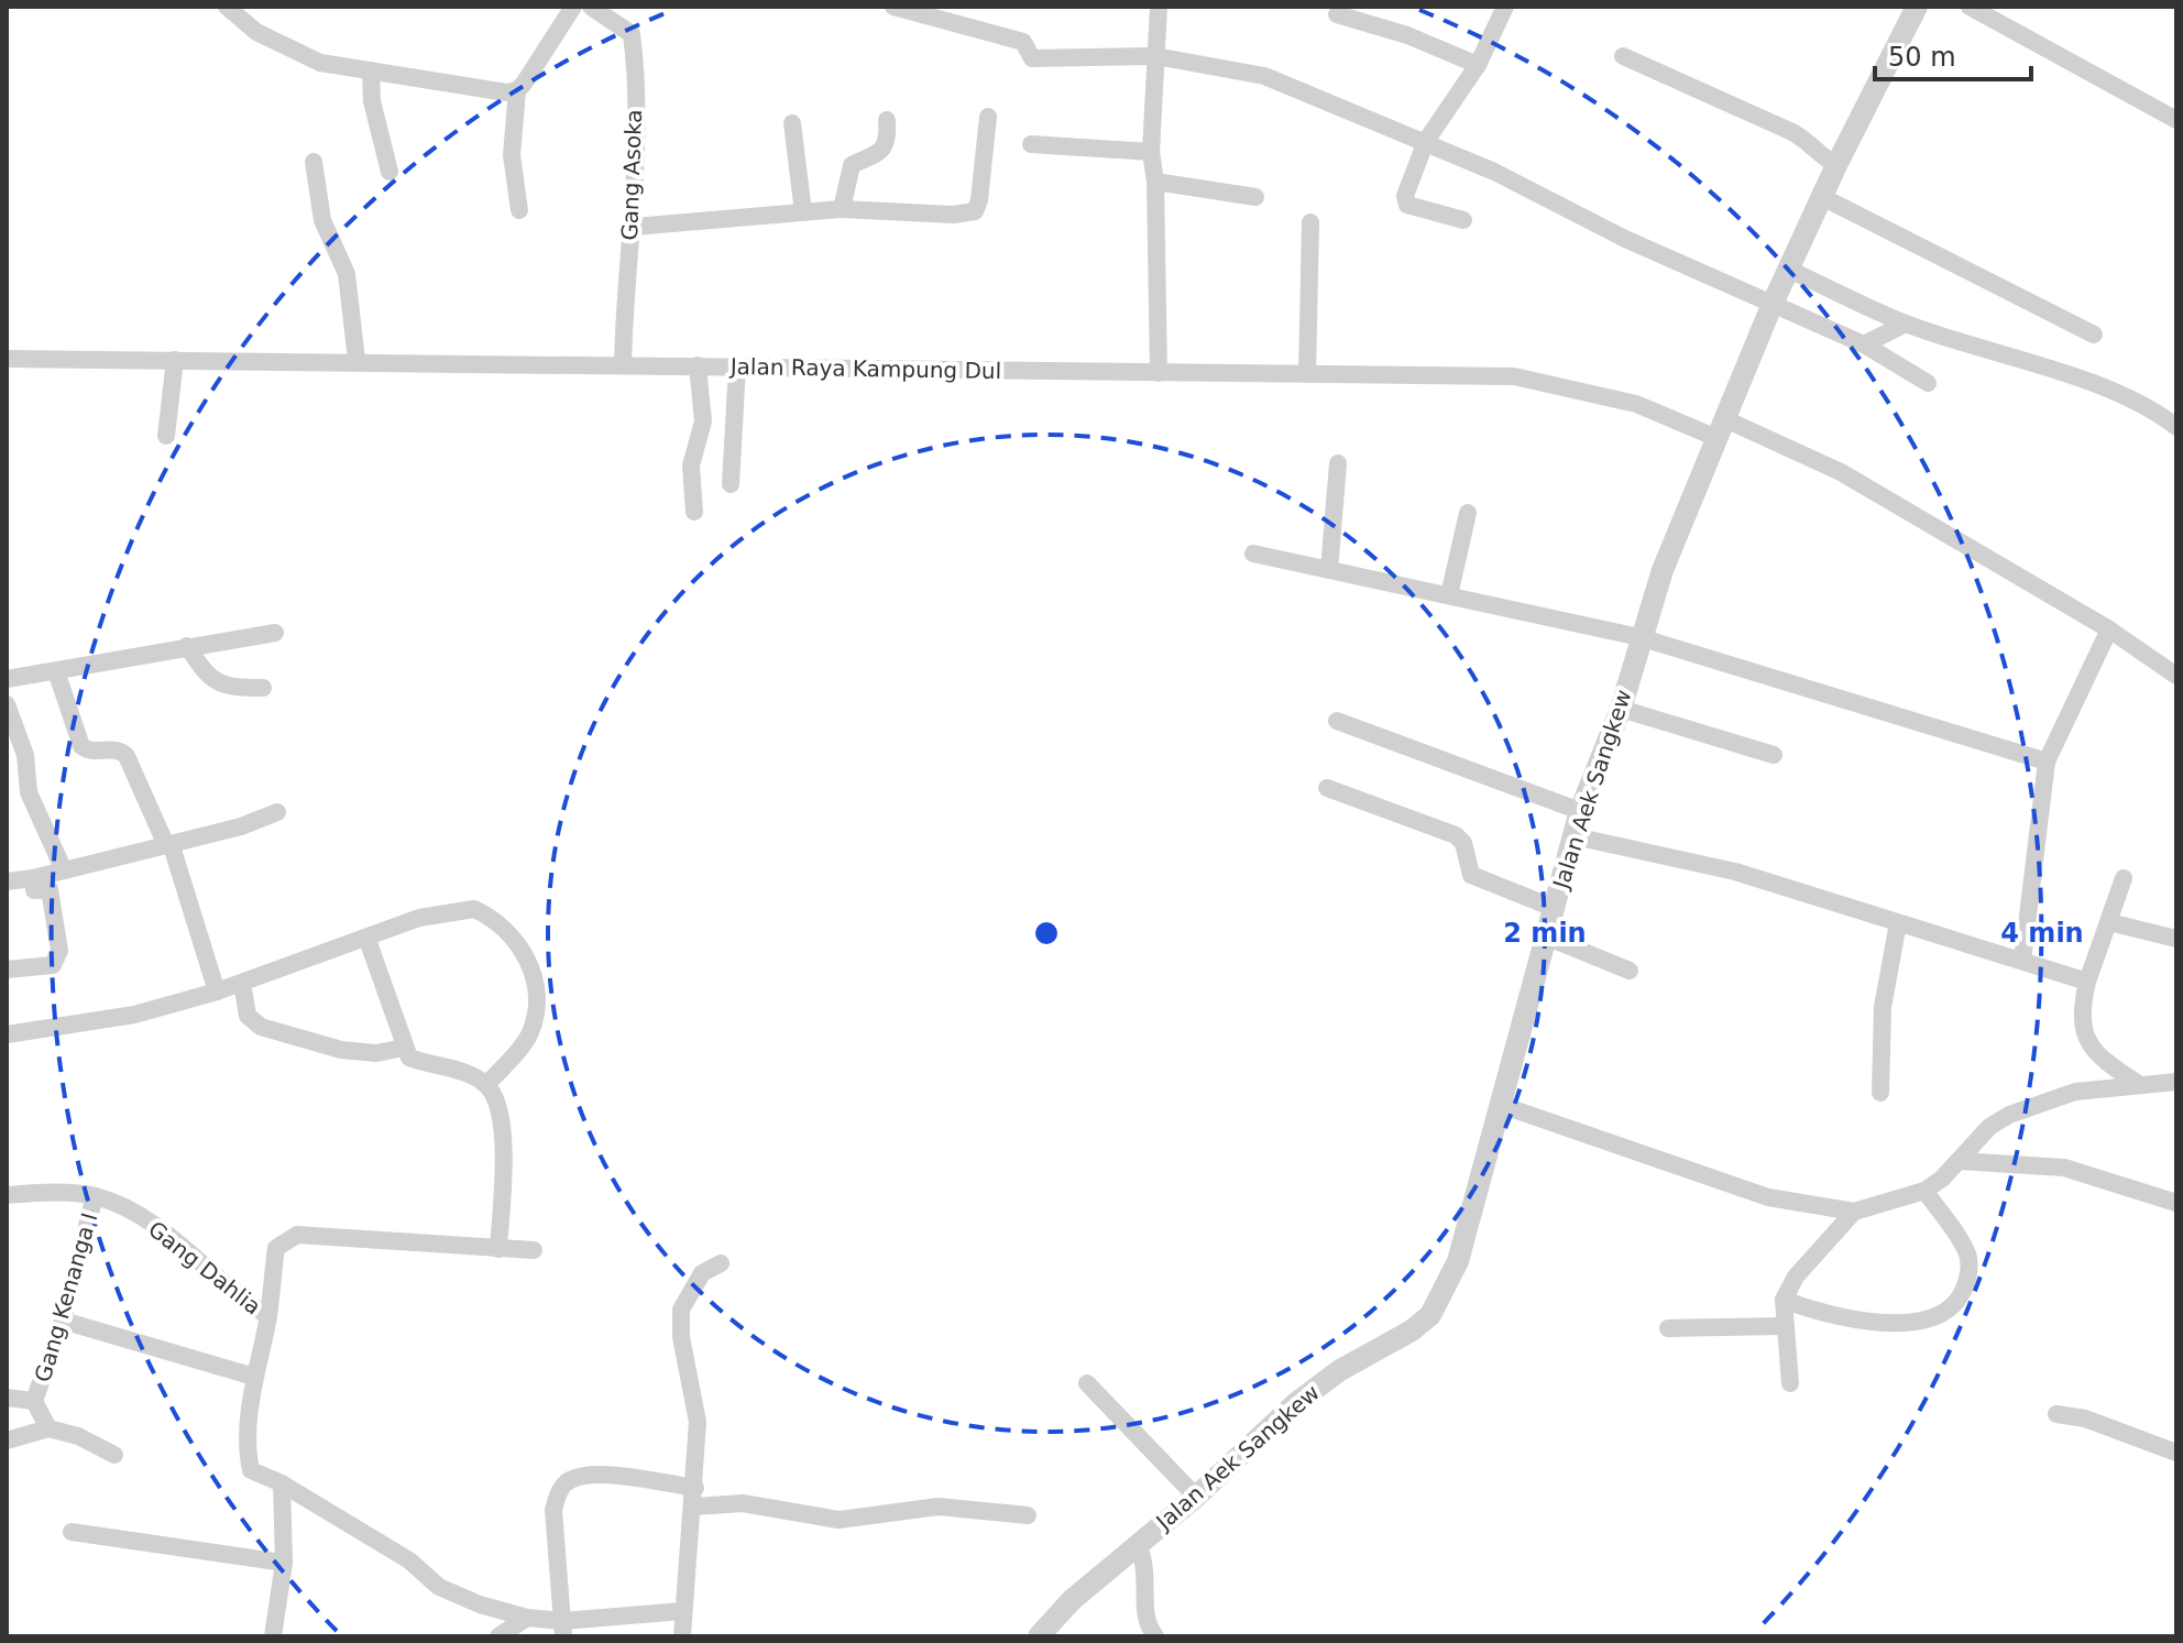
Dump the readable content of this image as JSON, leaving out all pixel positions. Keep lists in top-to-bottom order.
{
  "streets": {
    "street": [
      "Gang Asoka",
      "Jalan Raya Kampung Dul",
      "Jalan Aek Sangkew",
      "Gang Dahlia",
      "Gang Kenanga I"
    ]
  },
  "crossings": [
    ["Gang Asoka", "Jalan Raya Kampung Dul"],
    ["Jalan Raya Kampung Dul", "Jalan Aek Sangkew"],
    ["Gang Dahlia", "Gang Kenanga I"]
  ],
  "scale_bar": "50 m",
  "rings": ["2 min", "4 min"]
}
